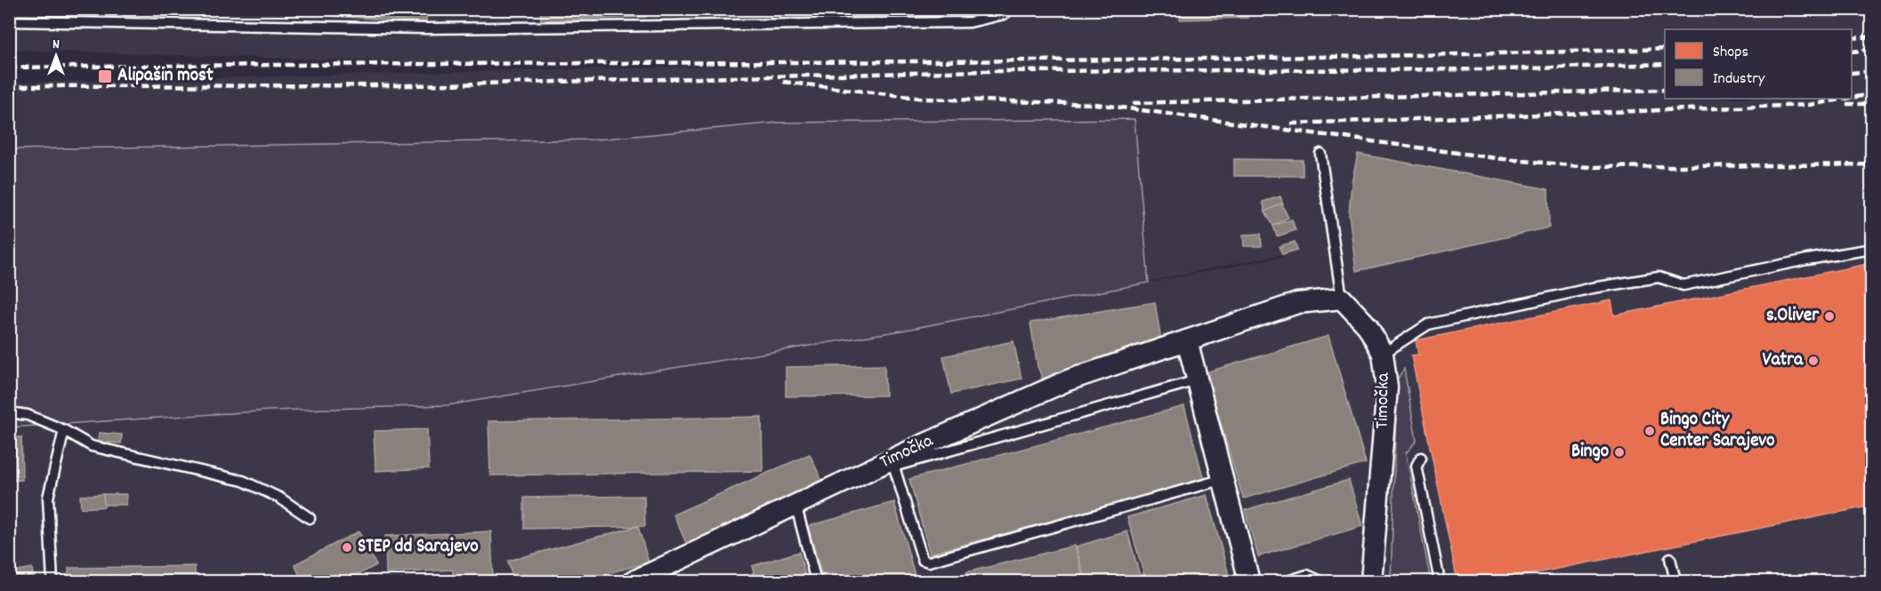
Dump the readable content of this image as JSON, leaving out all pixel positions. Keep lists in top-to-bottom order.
{
  "streets": {
    "street": ["Timočka"]
  },
  "places": {
    "transit": ["Alipašin most"],
    "other": [
      "s.Oliver",
      "Vatra",
      "Bingo City Center Sarajevo",
      "Bingo",
      "STEP dd Sarajevo"
    ]
  },
  "legend": ["Shops", "Industry"],
  "north": "top"
}
